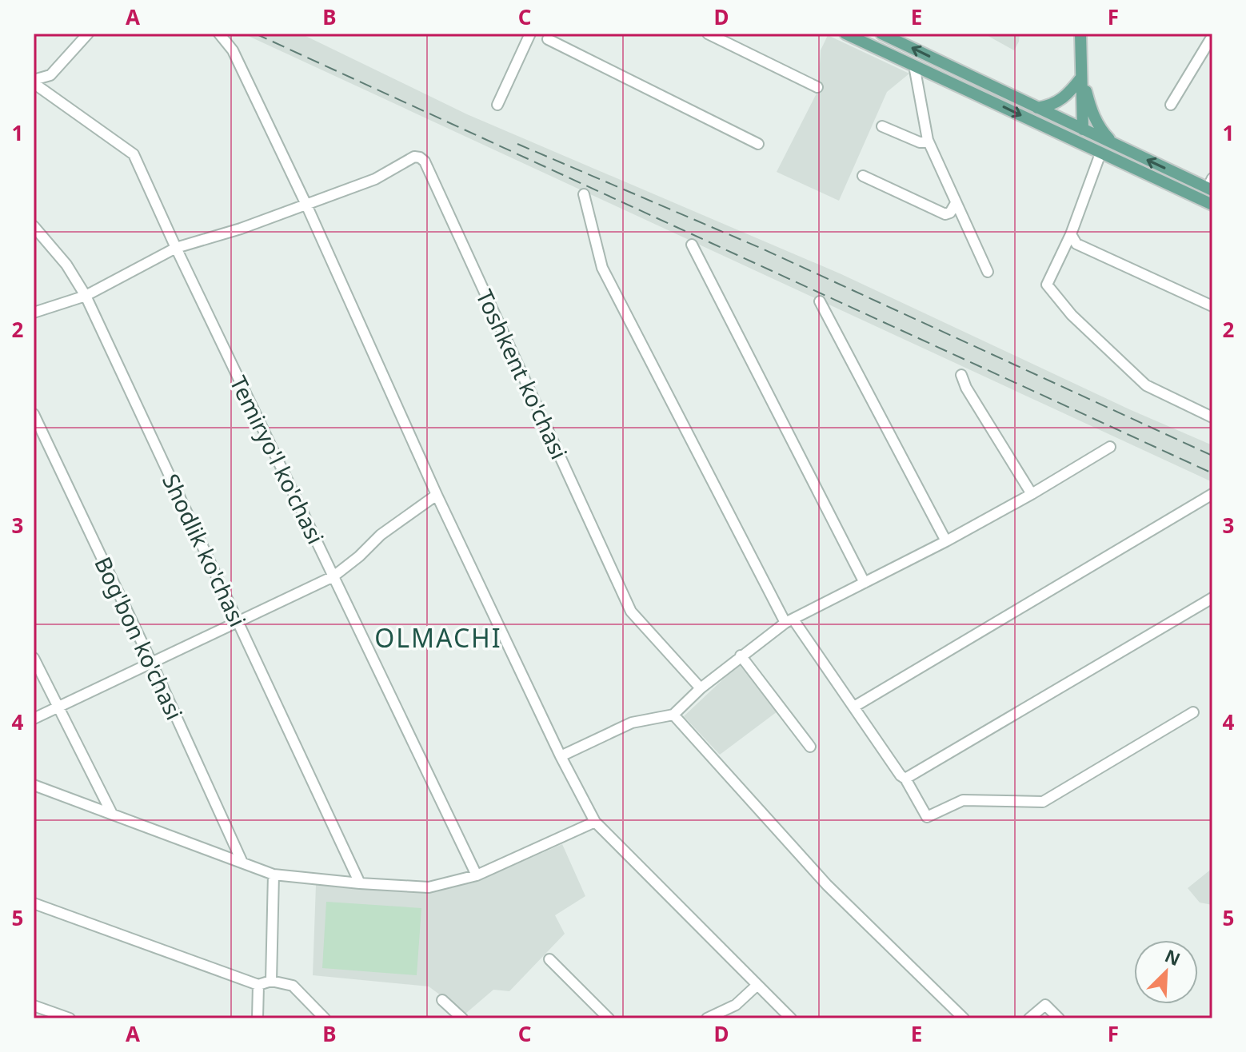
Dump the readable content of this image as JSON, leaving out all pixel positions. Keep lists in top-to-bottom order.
{
  "streets": {
    "street": [
      "Toshkent ko'chasi",
      "Temiryo'l ko'chasi",
      "Shodlik ko'chasi",
      "Bog'bon ko'chasi"
    ]
  },
  "crossings": [
    ["Toshkent ko'chasi", "Temiryo'l ko'chasi"],
    ["Toshkent ko'chasi", "Shodlik ko'chasi"]
  ],
  "districts": ["OLMACHI"],
  "north": "top right",
  "grid": {
    "columns": [
      "A",
      "B",
      "C",
      "D",
      "E",
      "F"
    ],
    "rows": [
      "1",
      "2",
      "3",
      "4",
      "5"
    ]
  }
}
